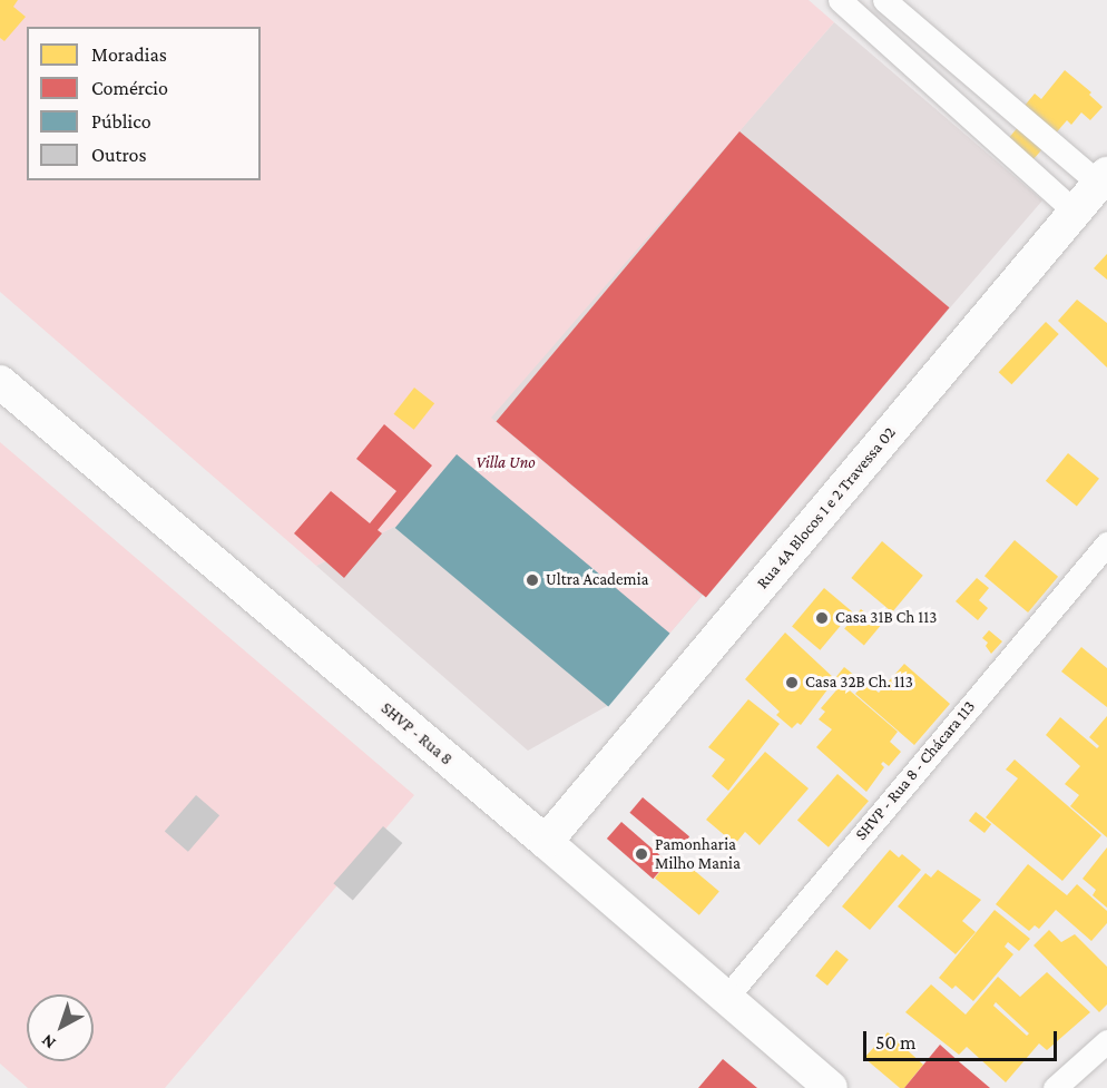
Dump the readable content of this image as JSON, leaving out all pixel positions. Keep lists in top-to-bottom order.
{
  "streets": {
    "street": ["Rua 4A Blocos 1 e 2 Travessa 02", "SHVP - Rua 8", "SHVP - Rua 8 - Chácara 113"]
  },
  "crossings": [
    ["Rua 4A Blocos 1 e 2 Travessa 02", "SHVP - Rua 8"],
    ["SHVP - Rua 8", "SHVP - Rua 8 - Chácara 113"]
  ],
  "parks": ["Villa Uno"],
  "places": [
    "Ultra Academia",
    "Casa 31B Ch 113",
    "Casa 32B Ch. 113",
    "Pamonharia Milho Mania"
  ],
  "legend": [
    "Moradias",
    "Comércio",
    "Público",
    "Outros"
  ],
  "scale_bar": "50 m",
  "north": "bottom left"
}
